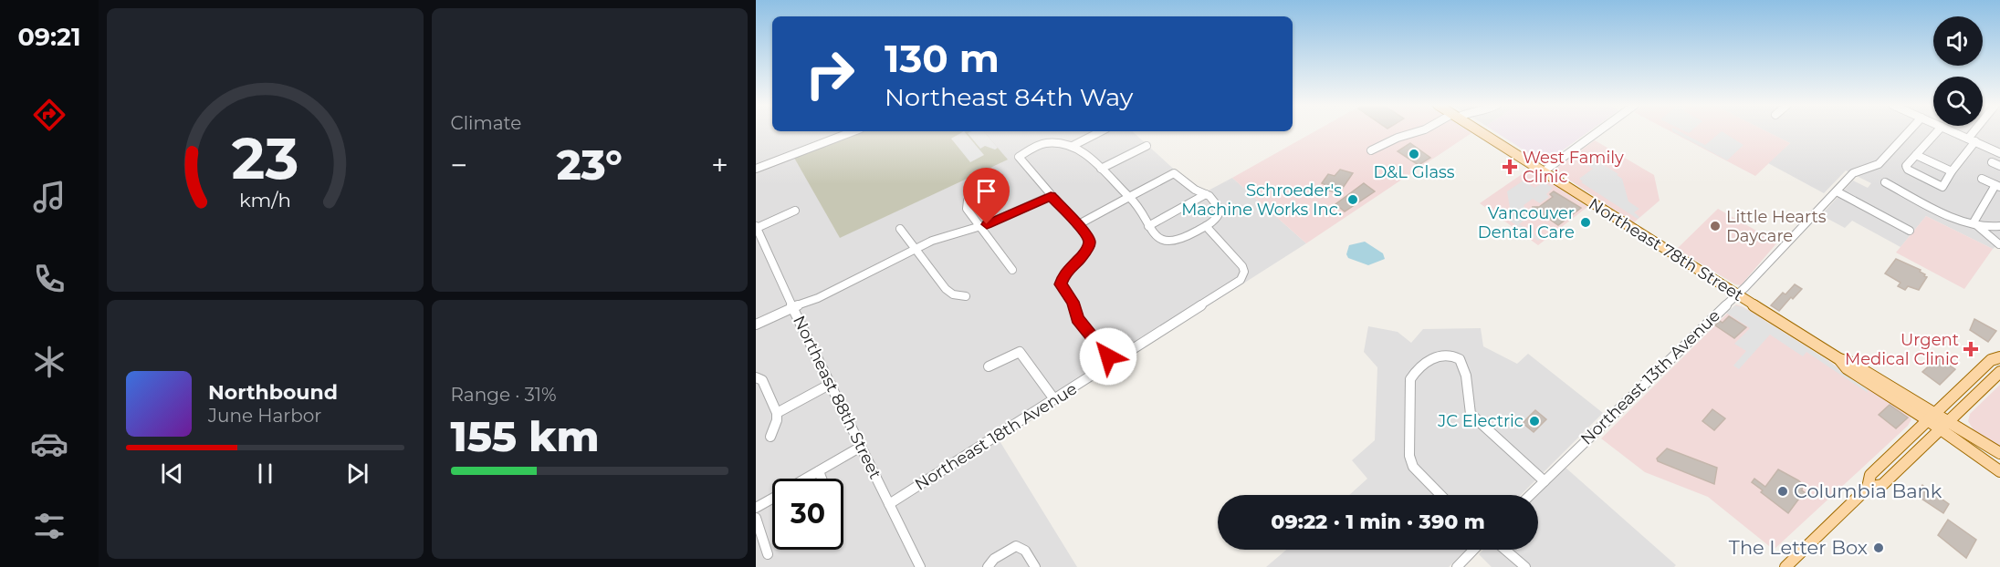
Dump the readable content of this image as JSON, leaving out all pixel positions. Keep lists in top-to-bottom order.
{
  "streets": {
    "main road": ["Northeast 78th Street"],
    "street": ["Northeast 13th Avenue", "Northeast 88th Street", "Northeast 18th Avenue"]
  },
  "crossings": [
    ["Northeast 78th Street", "Northeast 13th Avenue"],
    ["Northeast 88th Street", "Northeast 18th Avenue"]
  ],
  "places": {
    "other": [
      "D&L Glass",
      "Schroeder's Machine Works Inc.",
      "Vancouver Dental Care",
      "Little Hearts Daycare",
      "JC Electric",
      "Columbia Bank",
      "The Letter Box"
    ],
    "health": ["West Family Clinic", "Urgent Medical Clinic"]
  },
  "page": {
    "tabs": "09:21",
    "tile": [
      "Climate",
      ["Range · 31%", "155 km"]
    ],
    "turn": ["130 m", "Northeast 84th Way"],
    "heat": ["−", "23°", "+"],
    "song": ["Northbound", "June Harbor"],
    "limit": "30",
    "trip": "09:22 · 1 min · 390 m",
    "gauge": ["23", "km/h"]
  }
}
